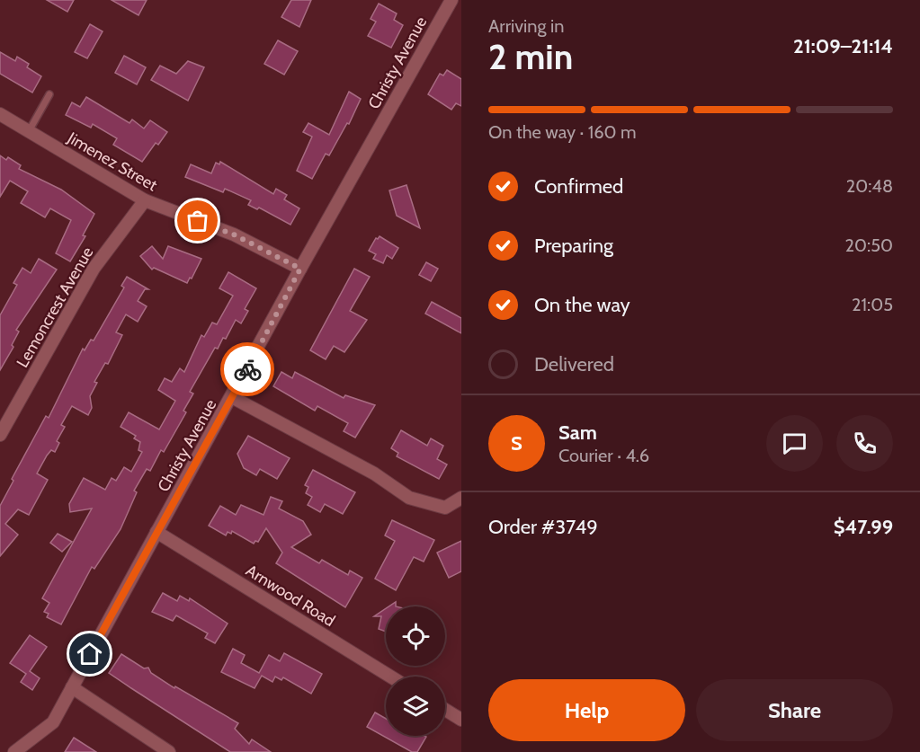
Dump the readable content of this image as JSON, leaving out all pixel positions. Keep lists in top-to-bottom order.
{
  "streets": {
    "street": [
      "Christy Avenue",
      "Jimenez Street",
      "Lemoncrest Avenue",
      "Arnwood Road"
    ]
  },
  "crossings": [
    ["Christy Avenue", "Jimenez Street"],
    ["Christy Avenue", "Arnwood Road"],
    ["Jimenez Street", "Lemoncrest Avenue"]
  ],
  "page": {
    "heading": ["2 min", "Arriving in", "21:09–21:14"],
    "panel": [
      "Sam",
      "Courier · 4.6",
      "Order #3749",
      "$47.99"
    ],
    "bar": "On the way · 160 m",
    "list": [
      ["Confirmed", "20:48"],
      ["Preparing", "20:50"],
      ["On the way", "21:05"],
      "Delivered"
    ],
    "round": "S",
    "buttons": ["Help", "Share"]
  }
}
